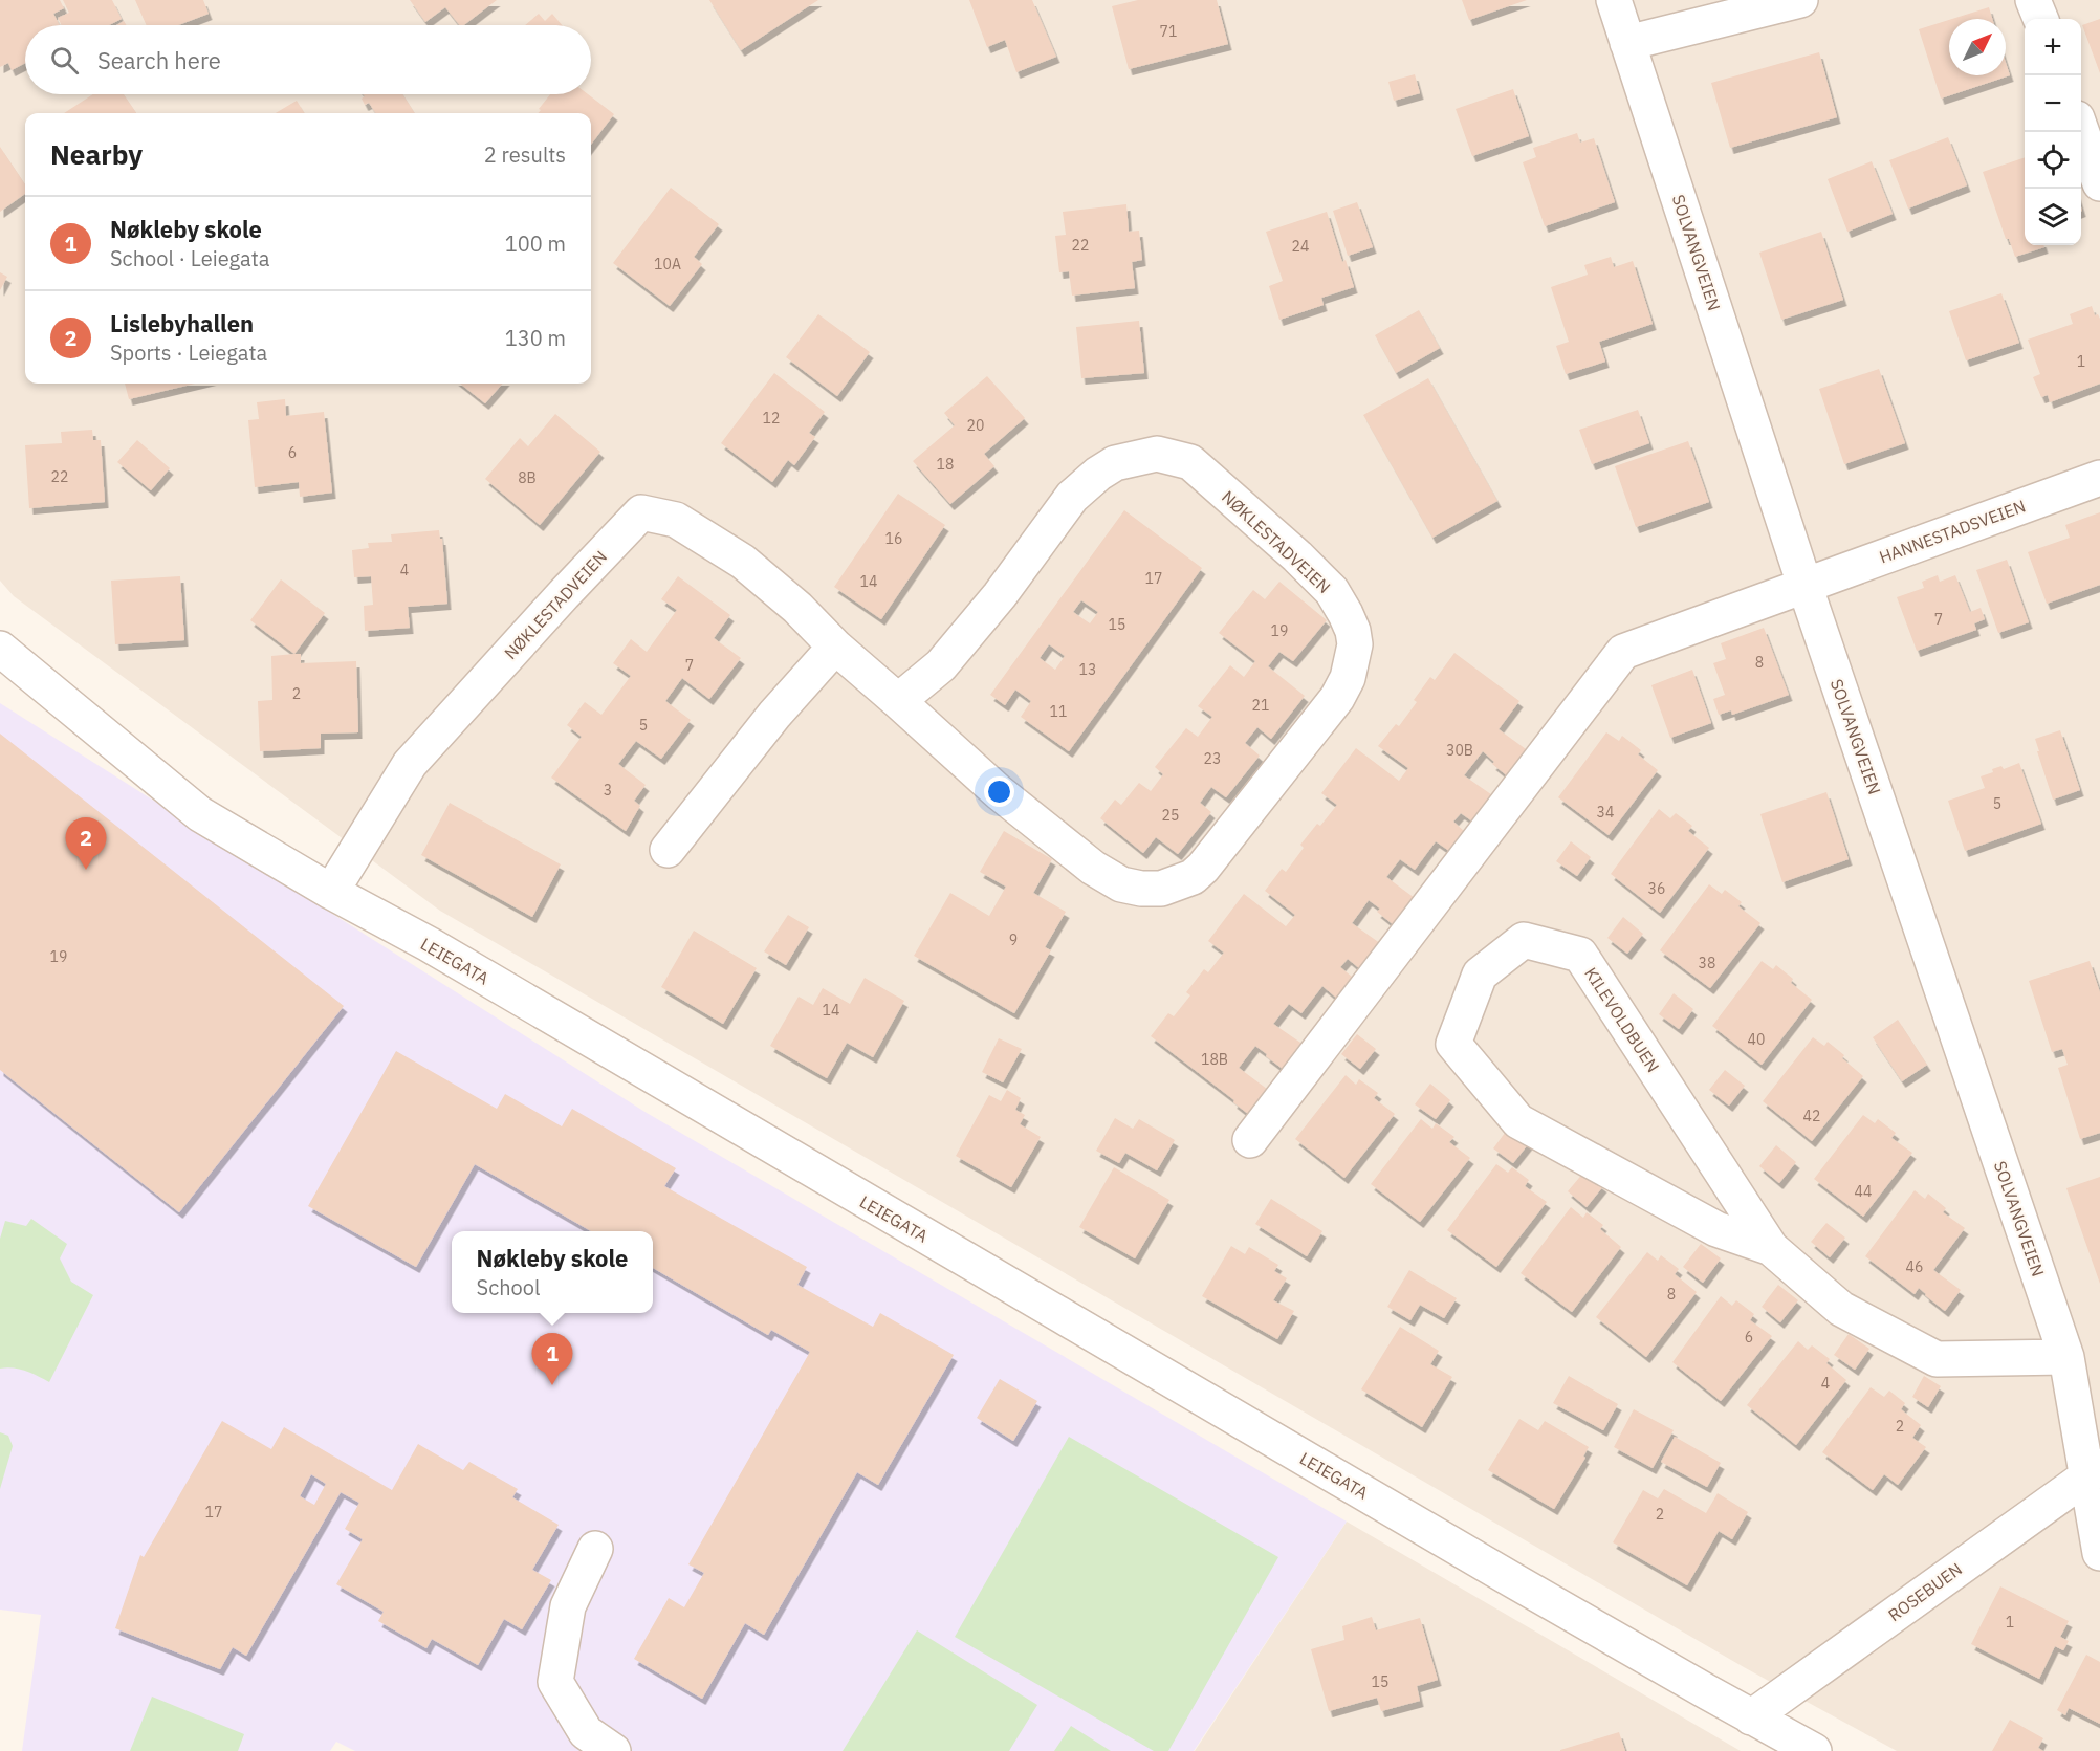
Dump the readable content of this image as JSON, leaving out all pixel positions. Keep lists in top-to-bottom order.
{
  "streets": {
    "street": [
      "SOLVANGVEIEN",
      "HANNESTADSVEIEN",
      "NØKLESTADVEIEN",
      "LEIEGATA",
      "KILEVOLDBUEN",
      "ROSEBUEN"
    ]
  },
  "crossings": [
    ["SOLVANGVEIEN", "HANNESTADSVEIEN"],
    ["SOLVANGVEIEN", "KILEVOLDBUEN"],
    ["SOLVANGVEIEN", "ROSEBUEN"],
    ["NØKLESTADVEIEN", "LEIEGATA"],
    ["LEIEGATA", "ROSEBUEN"]
  ],
  "house_numbers": [
    "71",
    "22",
    "24",
    "10A",
    "1",
    "12",
    "20",
    "6",
    "18",
    "22",
    "8B",
    "16",
    "4",
    "17",
    "14",
    "7",
    "15",
    "19",
    "8",
    "7",
    "13",
    "2",
    "21",
    "11",
    "5",
    "30B",
    "23",
    "3",
    "5",
    "34",
    "25",
    "36",
    "9",
    "19",
    "38",
    "14",
    "40",
    "18B",
    "42",
    "44",
    "46",
    "8",
    "6",
    "4",
    "2",
    "17",
    "2",
    "1",
    "15"
  ],
  "north": "top right",
  "page": {
    "map_buttons": ["+", "−"],
    "search": "Search here",
    "heading": ["Nearby", "2 results"],
    "list": [
      {
        "mark": "1",
        "name": "Nøkleby skole",
        "note": "School · Leiegata",
        "value": "100 m"
      },
      {
        "mark": "2",
        "name": "Lislebyhallen",
        "note": "Sports · Leiegata",
        "value": "130 m"
      }
    ],
    "pins": ["2", "1"],
    "popup": ["Nøkleby skole", "School"]
  }
}
